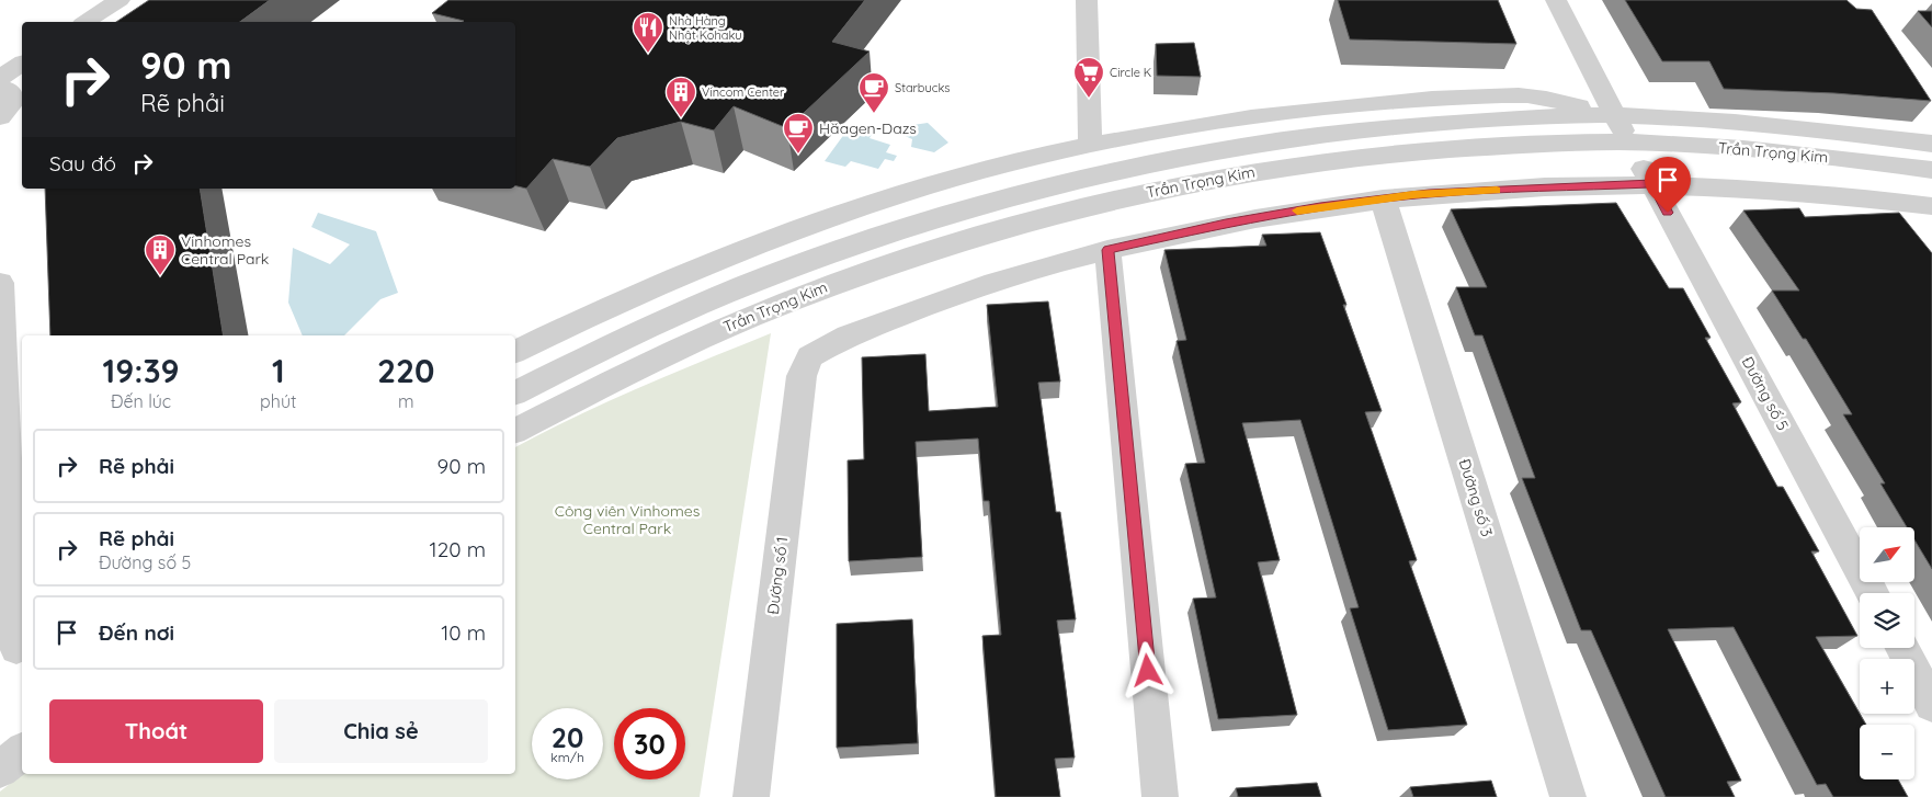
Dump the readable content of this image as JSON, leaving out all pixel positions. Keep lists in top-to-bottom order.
{
  "streets": {
    "street": [
      "Trần Trọng Kim",
      "Đường số 5",
      "Đường số 3",
      "Đường số 1"
    ]
  },
  "crossings": [
    ["Trần Trọng Kim", "Đường số 5"]
  ],
  "parks": ["Công viên Vinhomes Central Park"],
  "places": {
    "restaurant": ["Nhà Hàng Nhật Kohaku"],
    "supermarket": ["Circle K"],
    "cafe": ["Starbucks", "Häagen-Dazs"],
    "building": ["Vincom Center", "Vinhomes Central Park"]
  },
  "north": "top right",
  "page": {
    "turn": ["90 m", "Rẽ phải"],
    "then": "Sau đó",
    "eta": [
      "19:39",
      "Đến lúc",
      "1",
      "phút",
      "220",
      "m"
    ],
    "list": [
      {
        "name": "Rẽ phải",
        "value": "90 m"
      },
      {
        "name": "Rẽ phải",
        "note": "Đường số 5",
        "value": "120 m"
      },
      {
        "name": "Đến nơi",
        "value": "10 m"
      }
    ],
    "map_buttons": ["+", "−"],
    "buttons": ["Thoát", "Chia sẻ"],
    "speed": "20 km/h",
    "limit": "30"
  }
}
